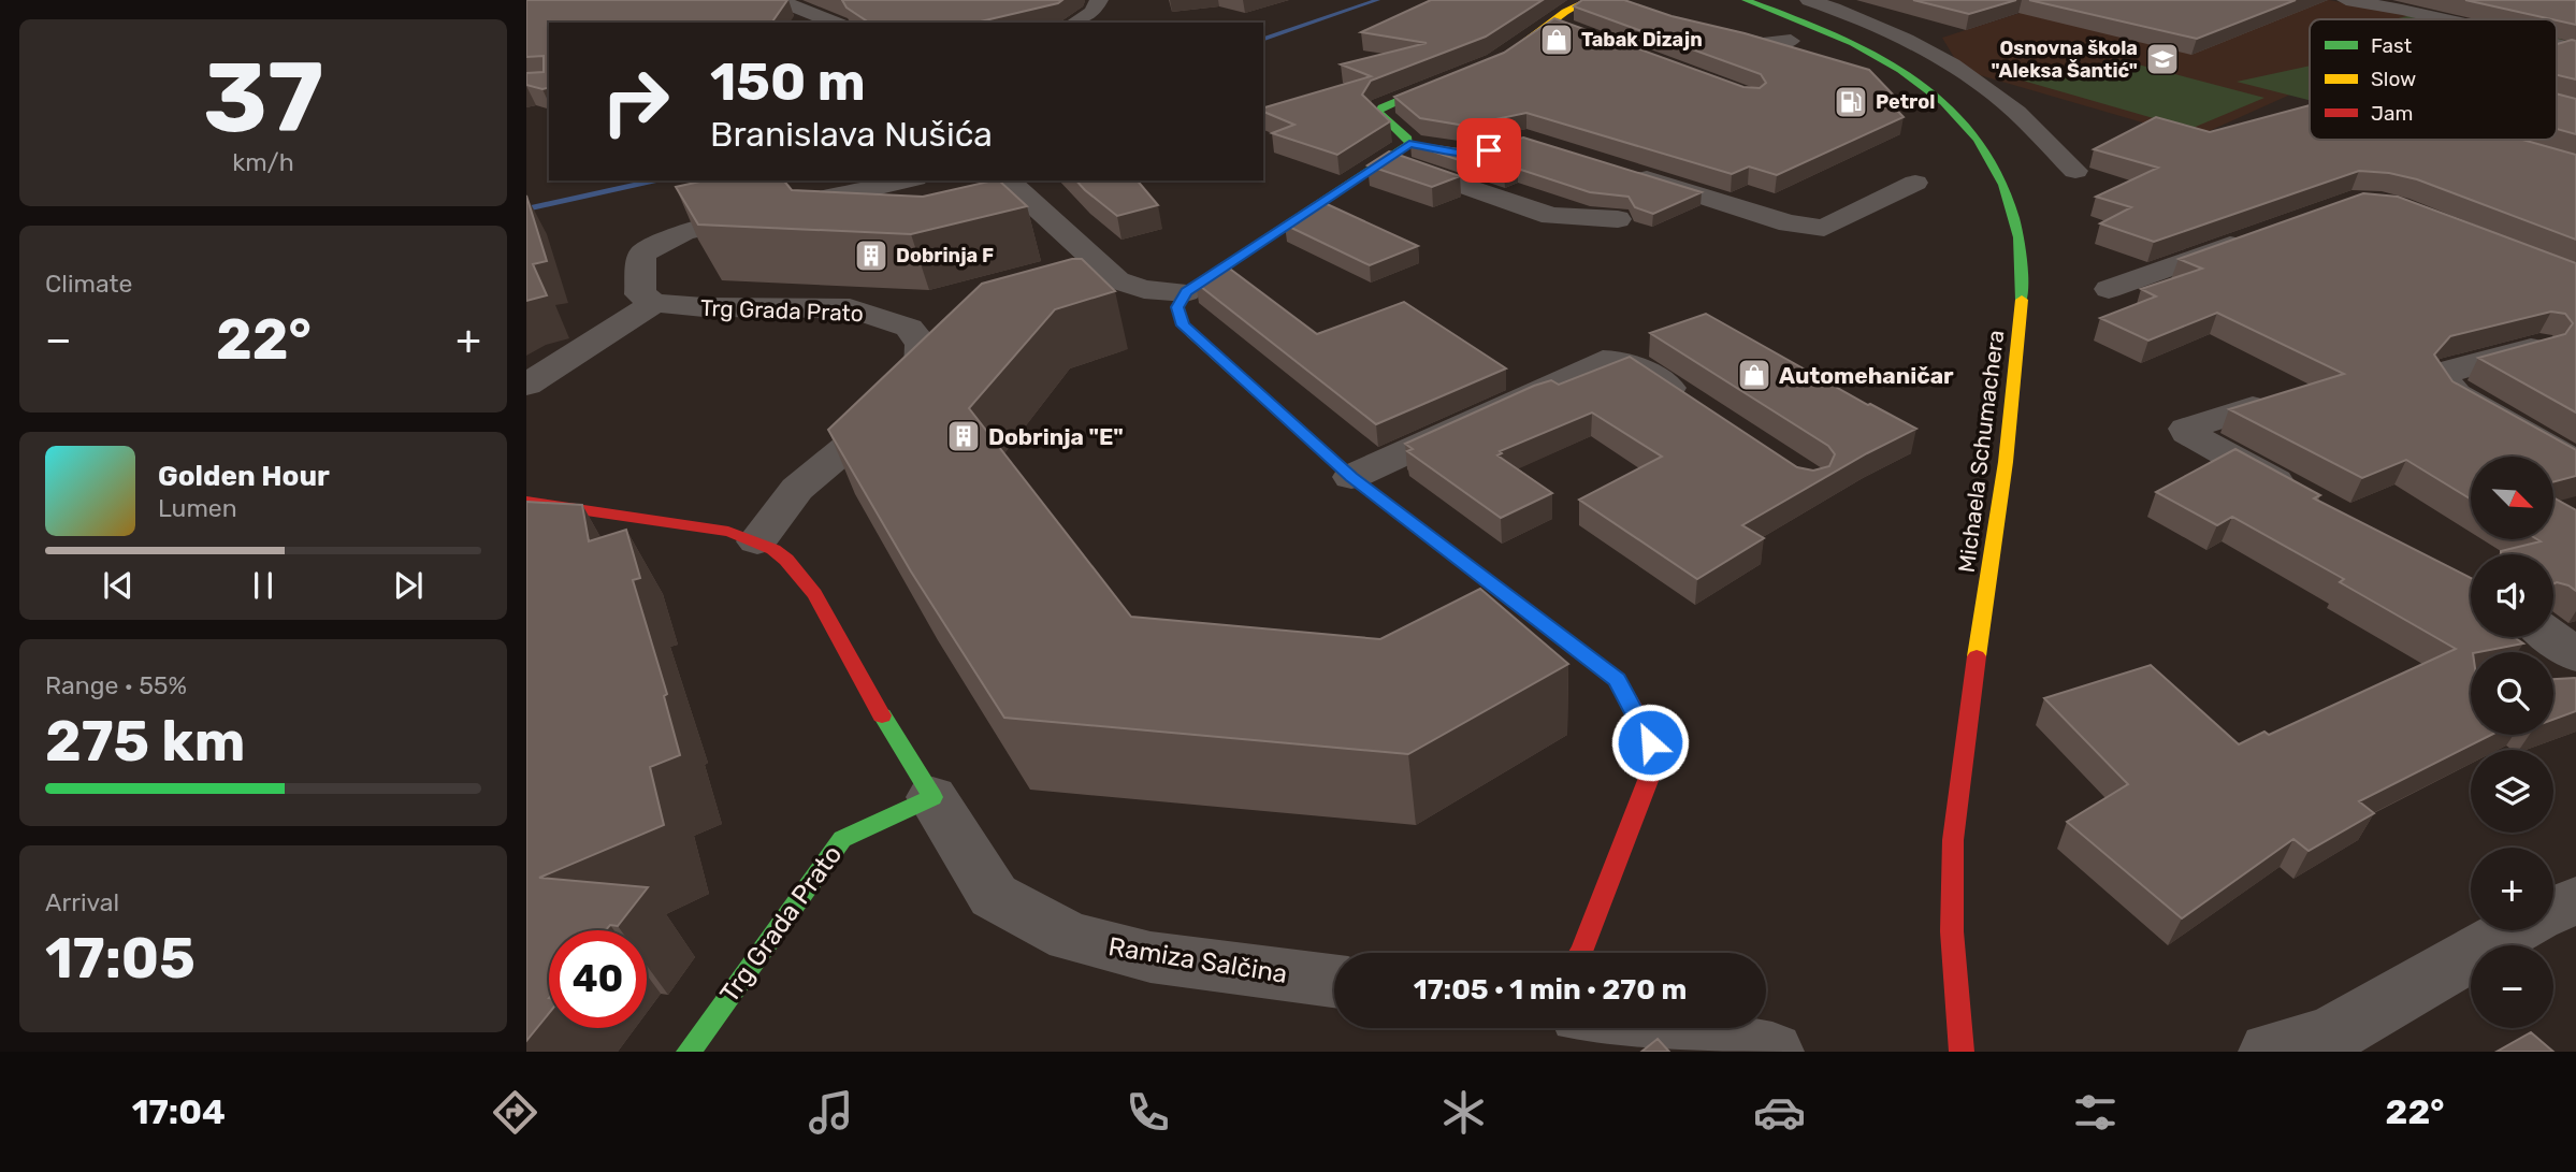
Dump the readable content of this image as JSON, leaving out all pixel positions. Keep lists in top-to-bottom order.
{
  "streets": {
    "street": ["Trg Grada Prato", "Michaela Schumachera", "Ramiza Salčina"]
  },
  "crossings": [
    ["Trg Grada Prato", "Ramiza Salčina"]
  ],
  "places": {
    "shop": ["Tabak Dizajn", "Automehaničar"],
    "school or university": ["Osnovna škola \"Aleksa Šantić\""],
    "fuel station": ["Petrol"],
    "building": ["Dobrinja F", "Dobrinja \"E\""]
  },
  "legend": ["Fast", "Slow", "Jam"],
  "north": "bottom right",
  "page": {
    "tile": [
      ["37", "km/h"],
      "Climate",
      ["Range · 55%", "275 km"],
      ["Arrival", "17:05"]
    ],
    "turn": ["150 m", "Branislava Nušića"],
    "heat": ["−", "22°", "+"],
    "song": ["Golden Hour", "Lumen"],
    "map_buttons": ["+", "−"],
    "limit": "40",
    "trip": "17:05 · 1 min · 270 m",
    "tabs": ["17:04", "22°"]
  }
}
